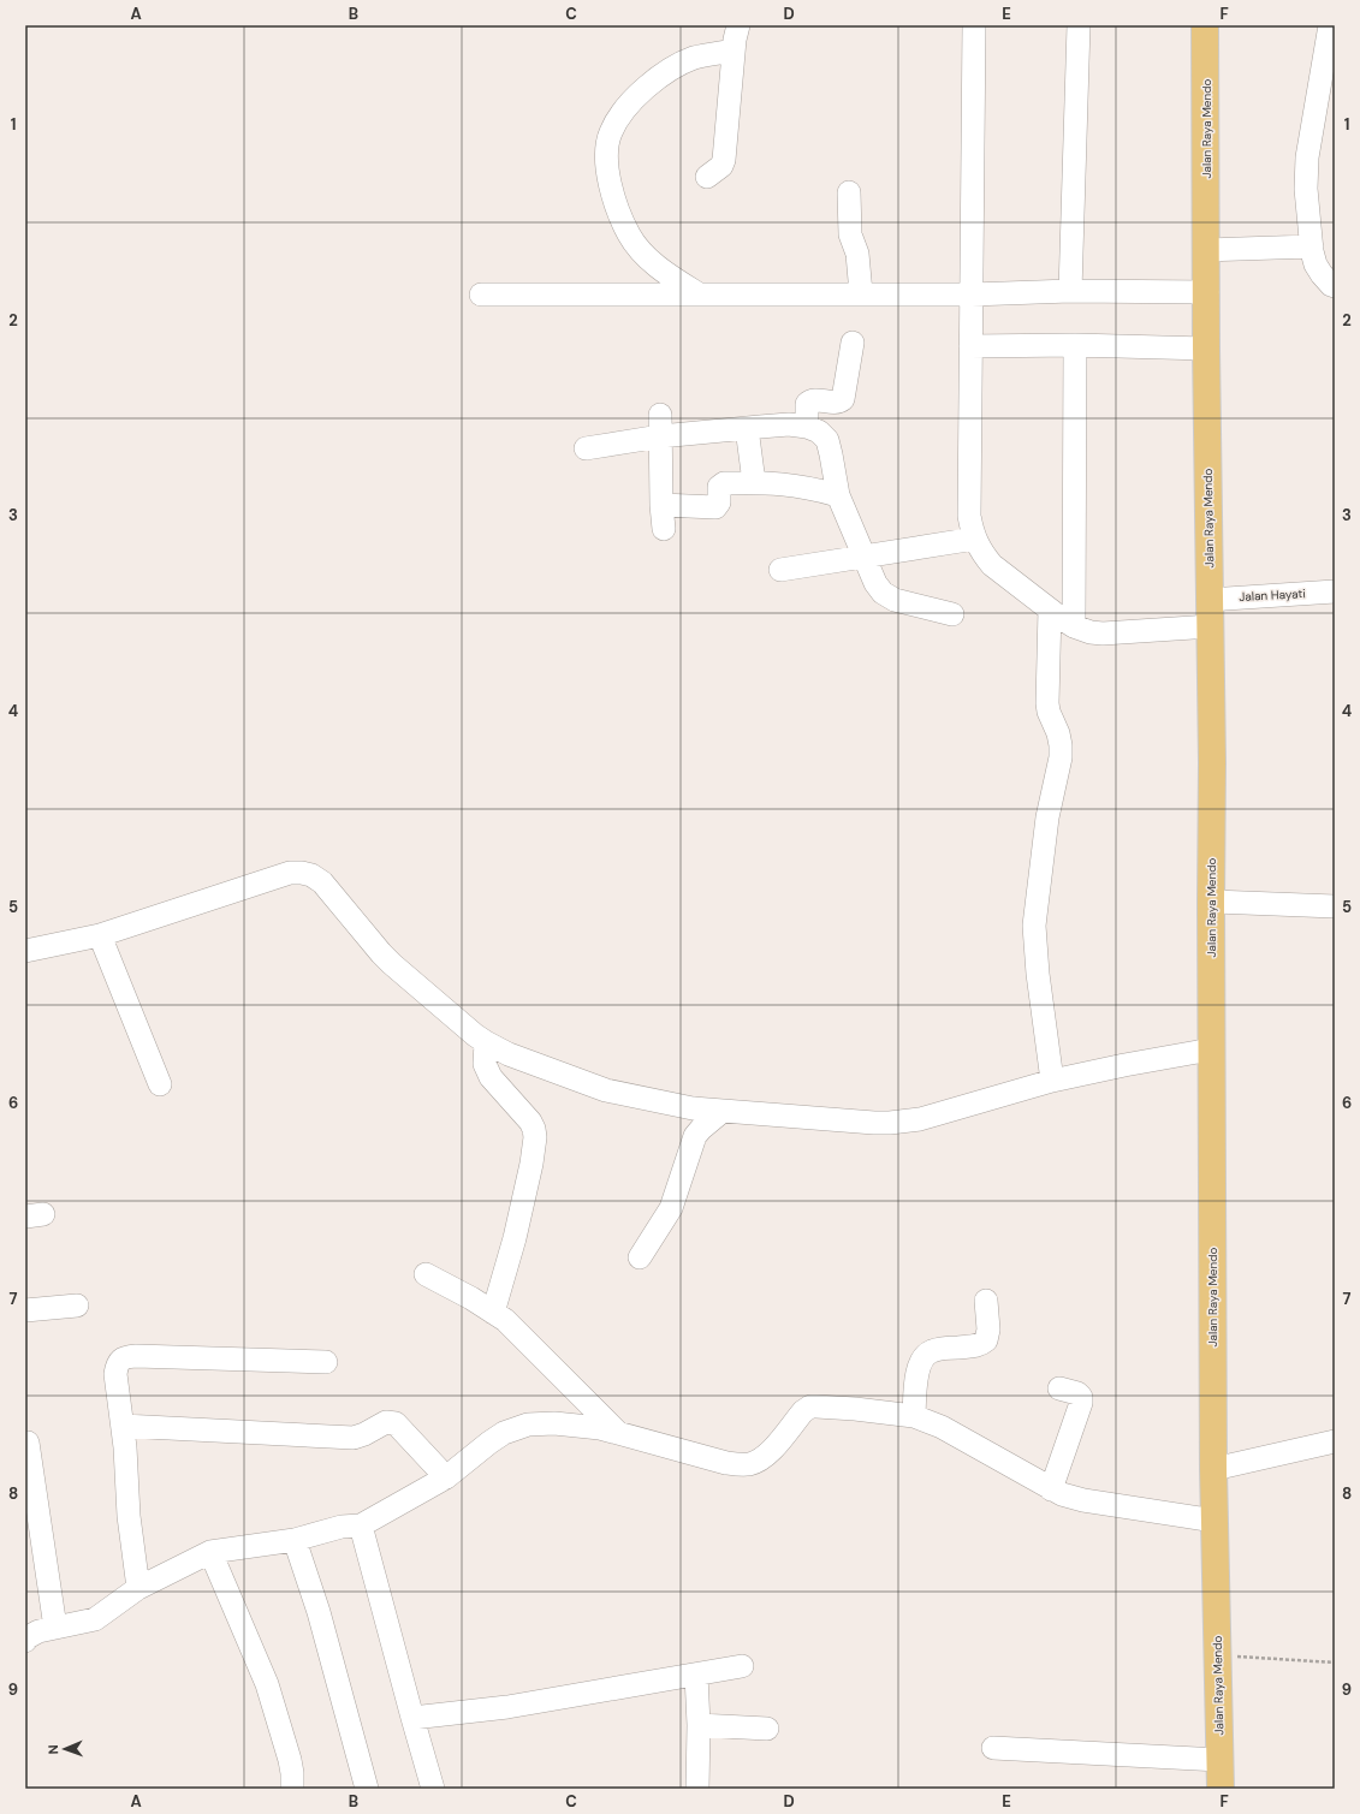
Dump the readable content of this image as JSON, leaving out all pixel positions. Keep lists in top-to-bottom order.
{
  "streets": {
    "highway": ["Jalan Raya Mendo"],
    "street": ["Jalan Hayati"]
  },
  "crossings": [
    ["Jalan Raya Mendo", "Jalan Hayati"]
  ],
  "north": "left",
  "grid": {
    "columns": [
      "A",
      "B",
      "C",
      "D",
      "E",
      "F"
    ],
    "rows": [
      "1",
      "2",
      "3",
      "4",
      "5",
      "6",
      "7",
      "8",
      "9"
    ]
  }
}
